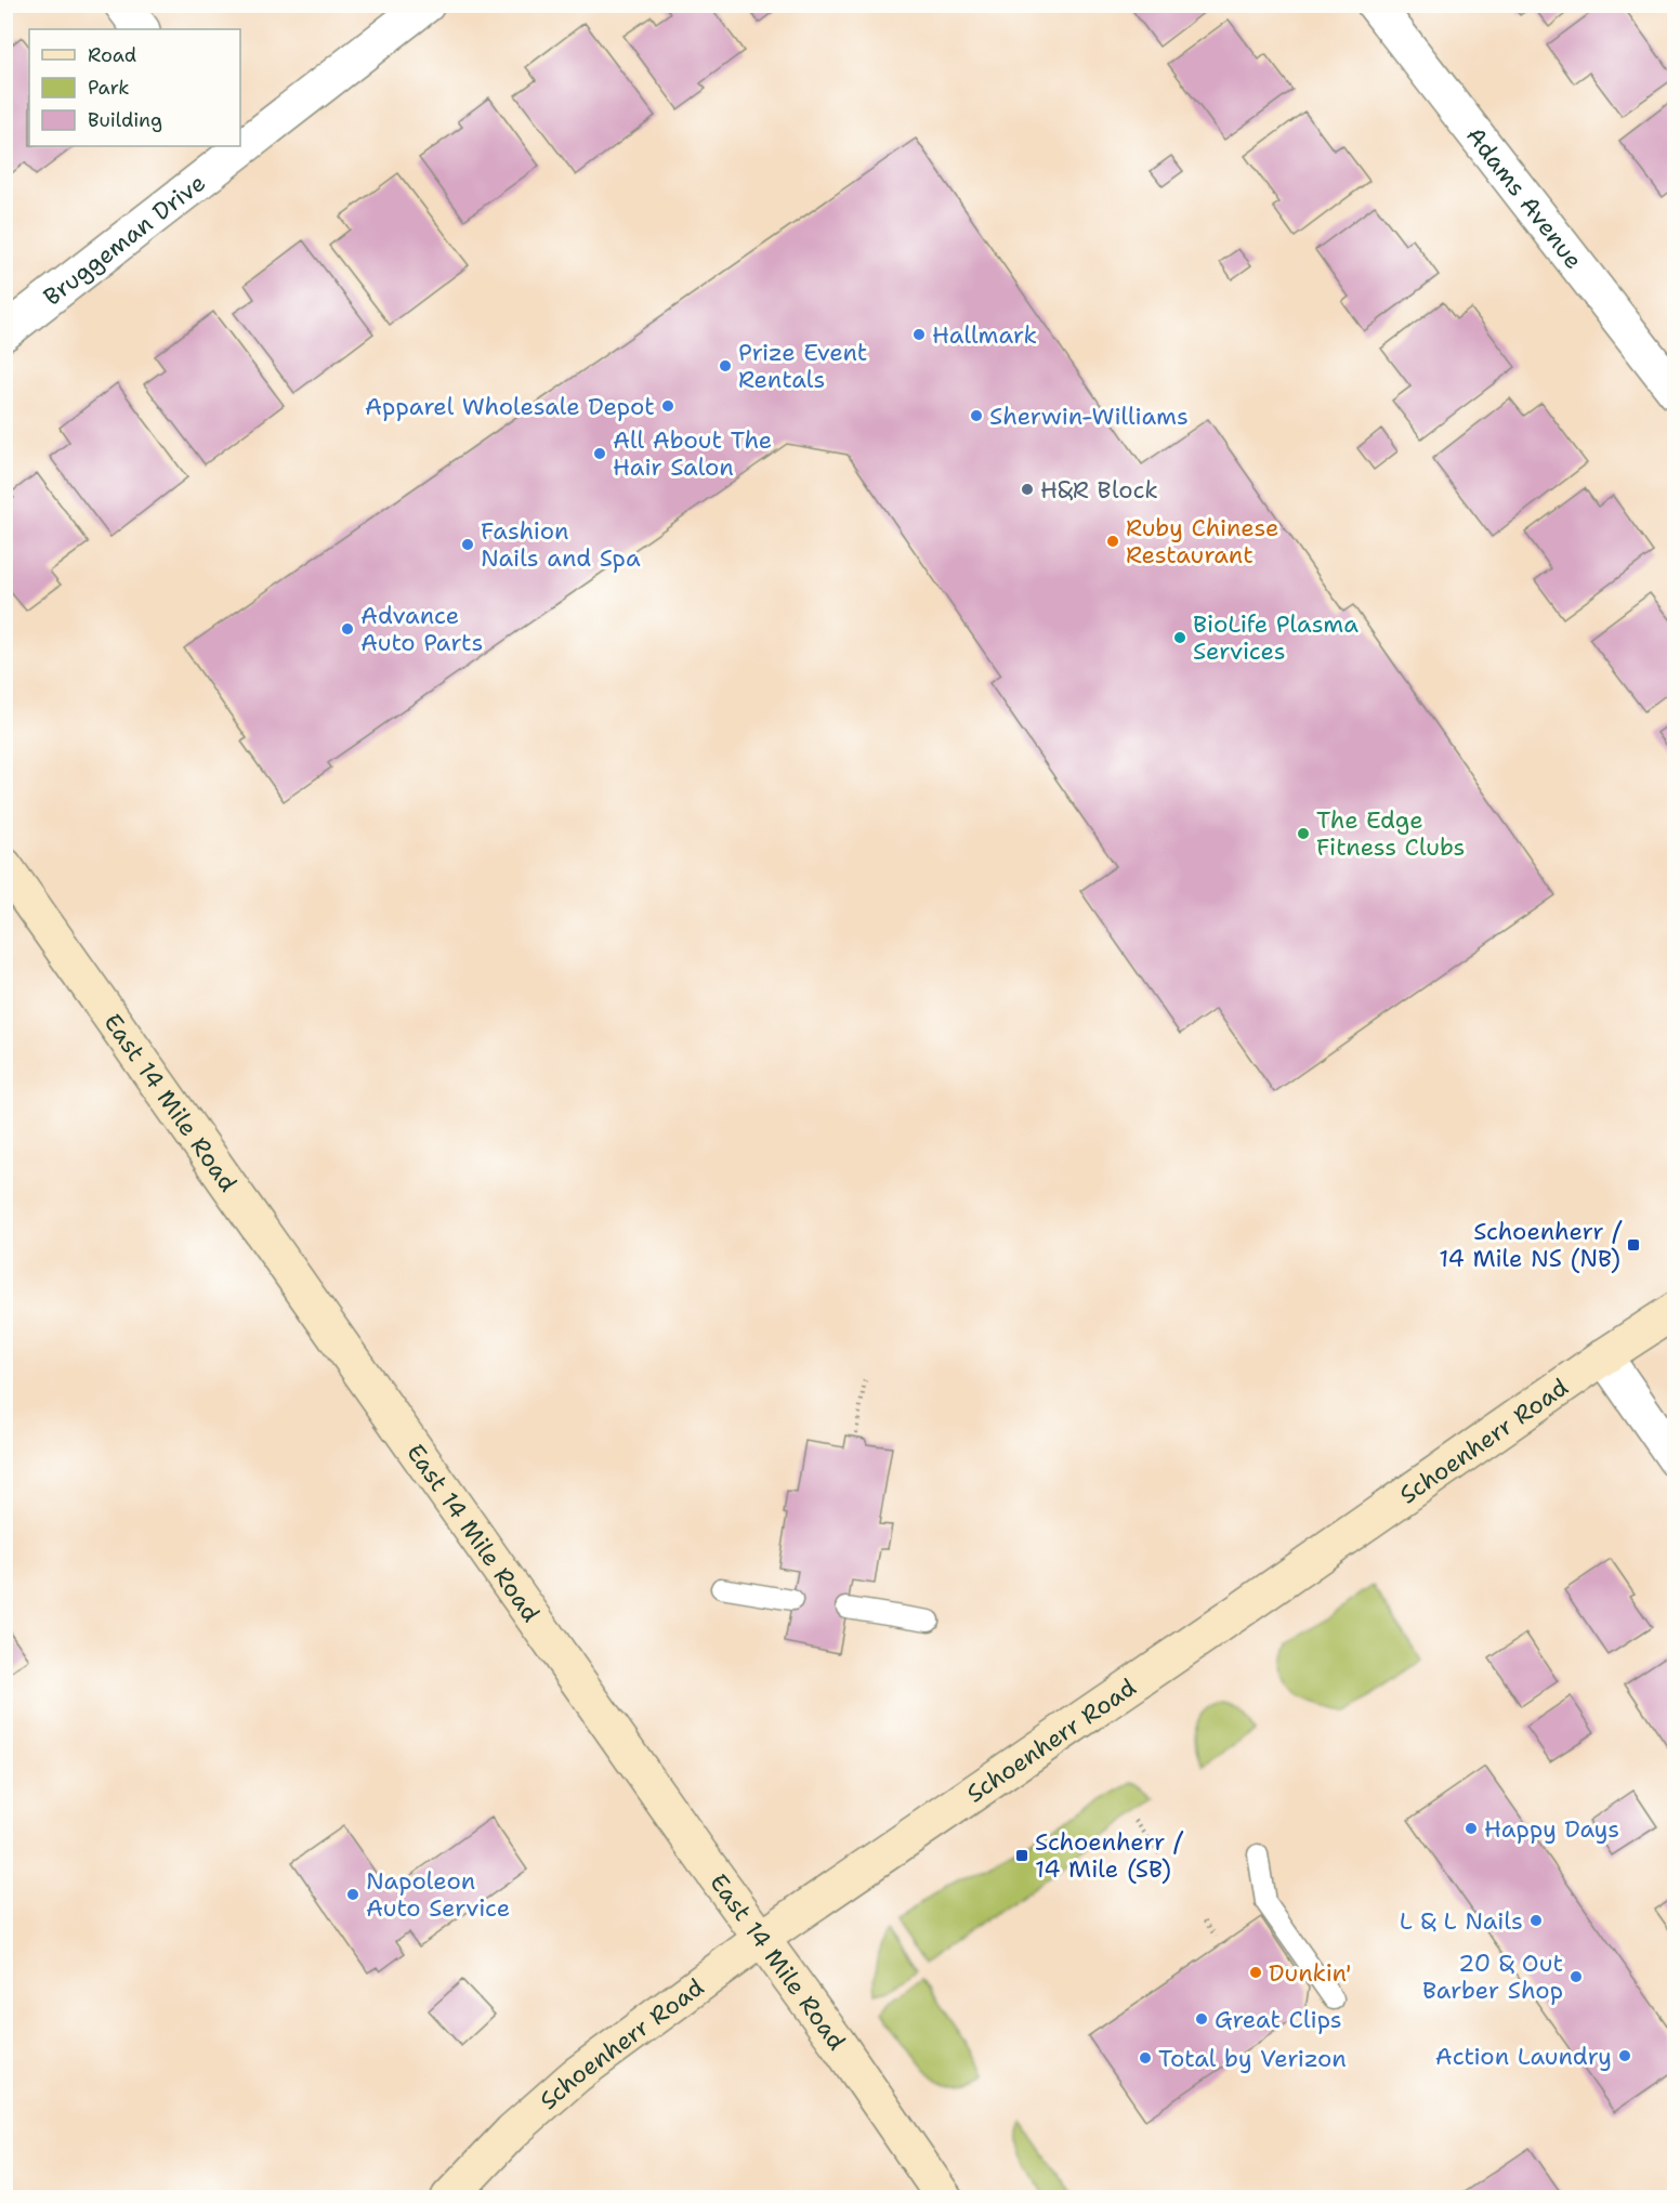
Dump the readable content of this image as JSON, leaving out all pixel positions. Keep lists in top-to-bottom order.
{
  "streets": {
    "main road": ["East 14 Mile Road", "Schoenherr Road"],
    "street": ["Adams Avenue", "Bruggeman Drive"]
  },
  "crossings": [
    ["East 14 Mile Road", "Schoenherr Road"]
  ],
  "places": {
    "other": [
      "Hallmark",
      "Prize Event Rentals",
      "Apparel Wholesale Depot",
      "Sherwin-Williams",
      "All About The Hair Salon",
      "H&R Block",
      "Ruby Chinese Restaurant",
      "Fashion Nails and Spa",
      "Advance Auto Parts",
      "BioLife Plasma Services",
      "The Edge Fitness Clubs",
      "Happy Days",
      "Napoleon Auto Service",
      "L & L Nails",
      "Dunkin'",
      "20 & Out Barber Shop",
      "Great Clips",
      "Action Laundry",
      "Total by Verizon"
    ],
    "transit": ["Schoenherr / 14 Mile NS (NB)", "Schoenherr / 14 Mile (SB)"]
  },
  "legend": ["Road", "Park", "Building"]
}
